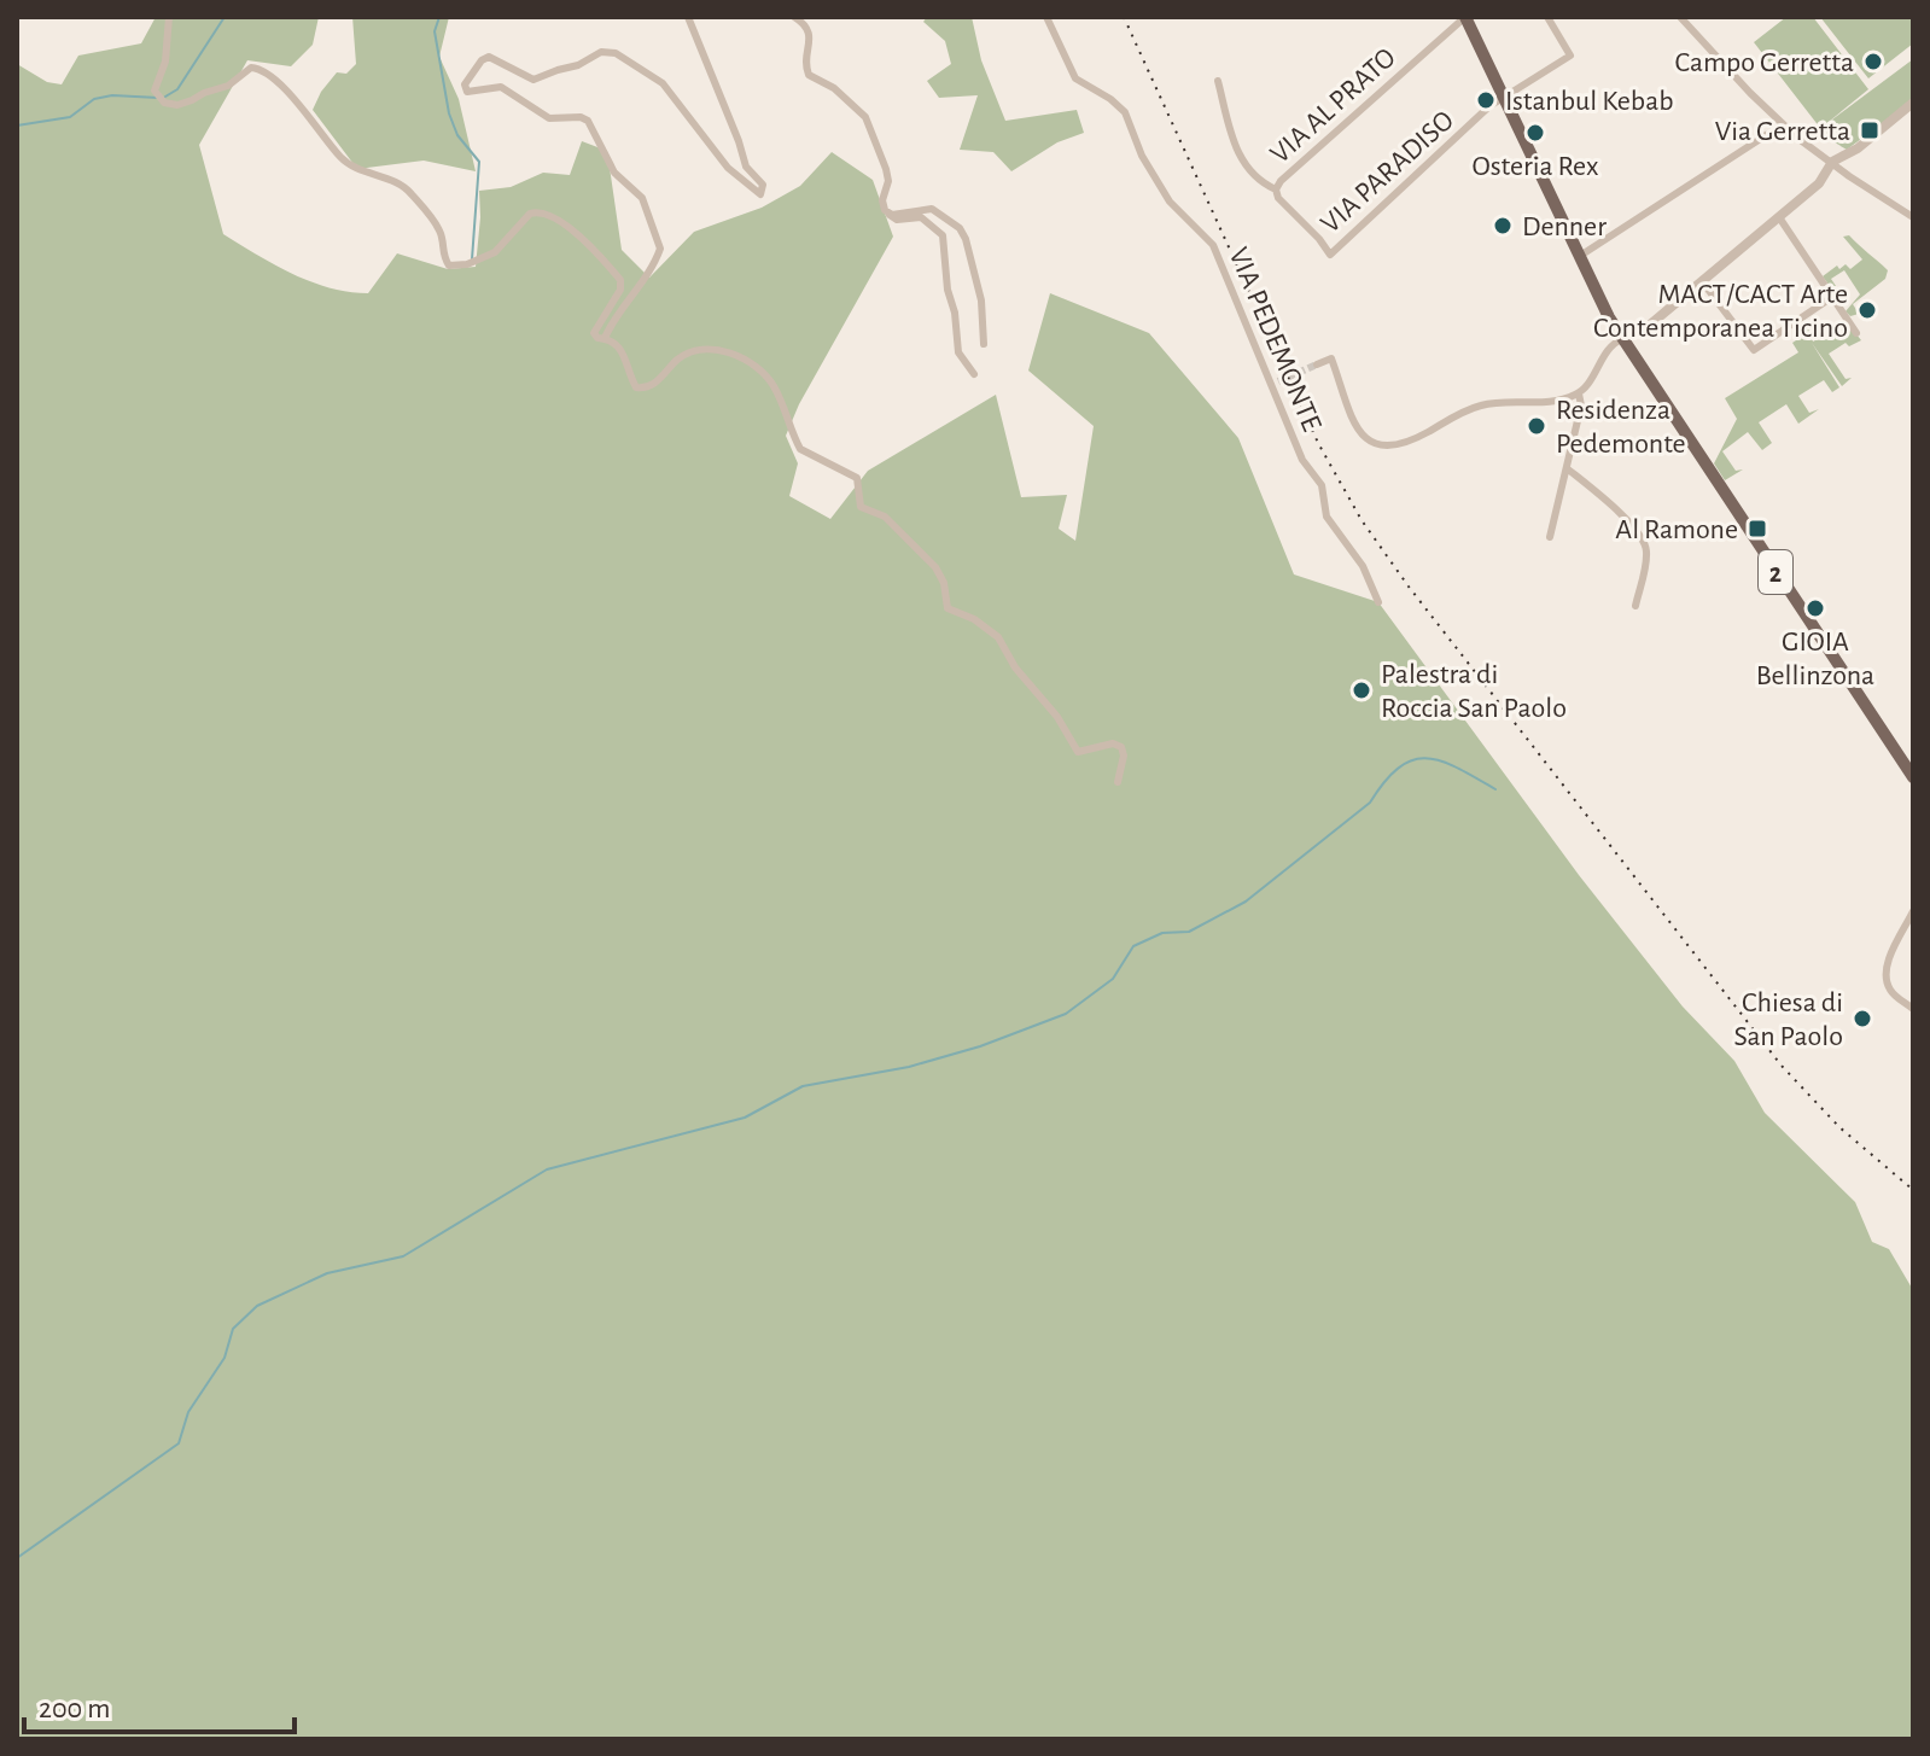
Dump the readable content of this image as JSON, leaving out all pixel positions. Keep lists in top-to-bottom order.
{
  "streets": {
    "main road": ["2"],
    "street": ["VIA AL PRATO", "VIA PARADISO", "VIA PEDEMONTE"]
  },
  "crossings": [
    ["VIA AL PRATO", "VIA PARADISO"],
    ["VIA AL PRATO", "2"],
    ["VIA PARADISO", "2"]
  ],
  "places": {
    "other": [
      "Campo Gerretta",
      "Istanbul Kebab",
      "Osteria Rex",
      "Denner",
      "MACT/CACT Arte Contemporanea Ticino",
      "Residenza Pedemonte",
      "GIOIA Bellinzona",
      "Palestra di Roccia San Paolo",
      "Chiesa di San Paolo"
    ],
    "transit": ["Via Gerretta", "Al Ramone"]
  },
  "scale_bar": "200 m"
}
